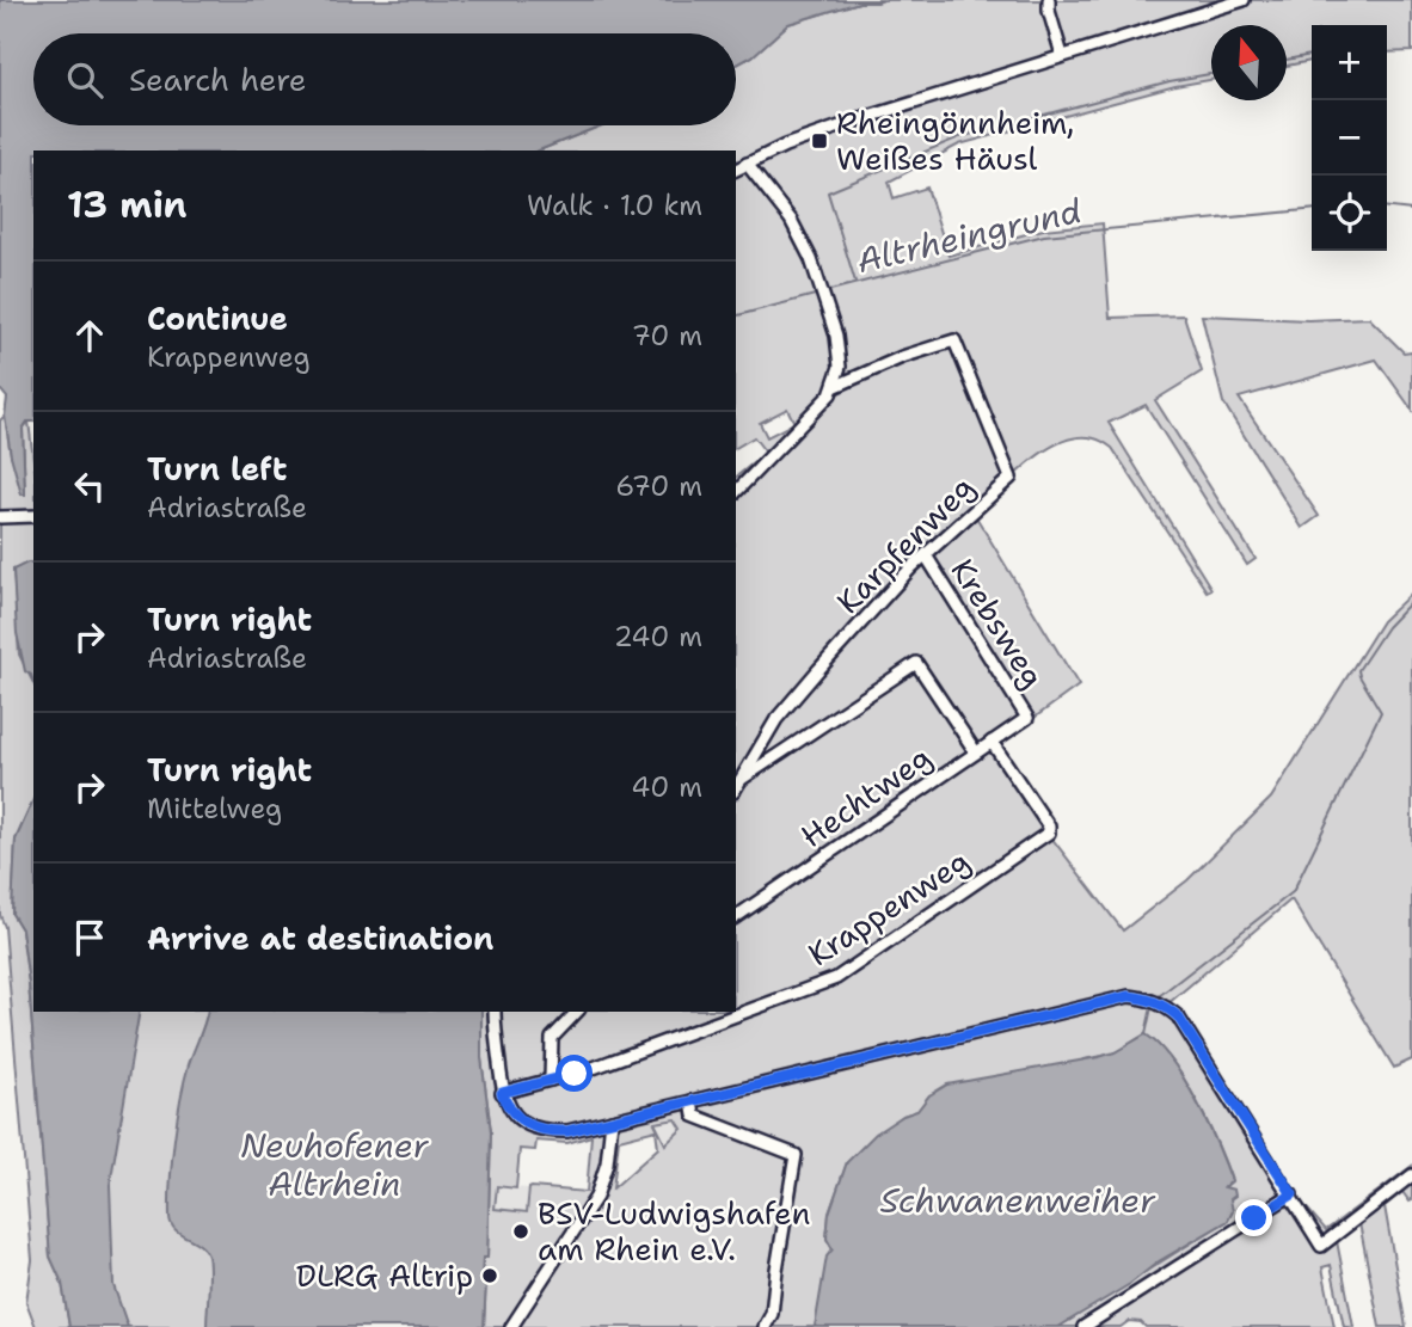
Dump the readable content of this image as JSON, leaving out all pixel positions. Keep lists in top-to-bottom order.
{
  "streets": {
    "street": [
      "Karpfenweg",
      "Krebsweg",
      "Hechtweg",
      "Krappenweg"
    ]
  },
  "crossings": [
    ["Karpfenweg", "Krebsweg"],
    ["Krebsweg", "Hechtweg"],
    ["Hechtweg", "Krappenweg"]
  ],
  "water": ["Altrheingrund", "Neuhofener Altrhein", "Schwanenweiher"],
  "places": {
    "transit": ["Rheingönnheim, Weißes Häusl"],
    "other": ["BSV-Ludwigshafen am Rhein e.V.", "DLRG Altrip"]
  },
  "north": "top",
  "page": {
    "map_buttons": ["+", "−"],
    "search": "Search here",
    "heading": ["13 min", "Walk · 1.0 km"],
    "list": [
      ["Continue", "Krappenweg", "70 m"],
      ["Turn left", "Adriastraße", "670 m"],
      ["Turn right", "Adriastraße", "240 m"],
      ["Turn right", "Mittelweg", "40 m"],
      "Arrive at destination"
    ]
  }
}
